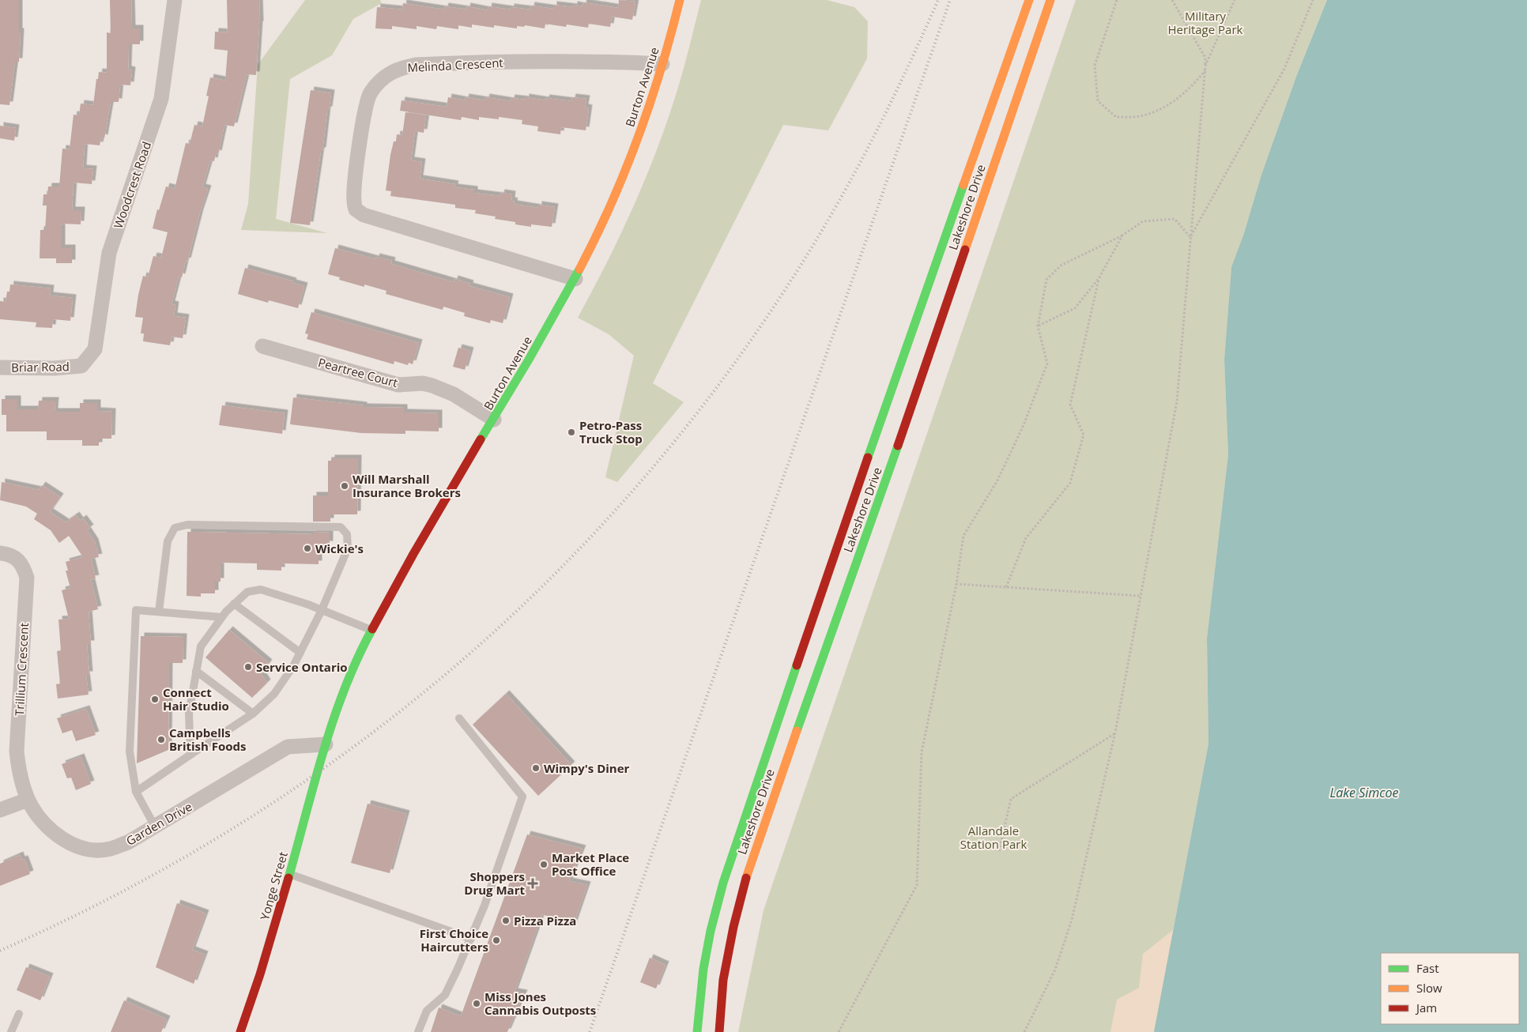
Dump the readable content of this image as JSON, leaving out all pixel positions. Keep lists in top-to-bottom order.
{
  "streets": {
    "main road": ["Burton Avenue", "Lakeshore Drive", "Yonge Street"],
    "street": [
      "Melinda Crescent",
      "Woodcrest Road",
      "Briar Road",
      "Peartree Court",
      "Trillium Crescent",
      "Garden Drive"
    ]
  },
  "crossings": [
    ["Melinda Crescent", "Burton Avenue"],
    ["Burton Avenue", "Peartree Court"],
    ["Burton Avenue", "Garden Drive"],
    ["Burton Avenue", "Yonge Street"],
    ["Woodcrest Road", "Briar Road"],
    ["Trillium Crescent", "Garden Drive"],
    ["Garden Drive", "Yonge Street"]
  ],
  "water": ["Lake Simcoe"],
  "parks": ["Military Heritage Park", "Allandale Station Park"],
  "places": {
    "other": [
      "Petro-Pass Truck Stop",
      "Will Marshall Insurance Brokers",
      "Wickie's",
      "Service Ontario",
      "Connect Hair Studio",
      "Campbells British Foods",
      "Wimpy's Diner",
      "Market Place Post Office",
      "Pizza Pizza",
      "First Choice Haircutters",
      "Miss Jones Cannabis Outposts"
    ],
    "health": ["Shoppers Drug Mart"]
  },
  "legend": ["Fast", "Slow", "Jam"]
}
